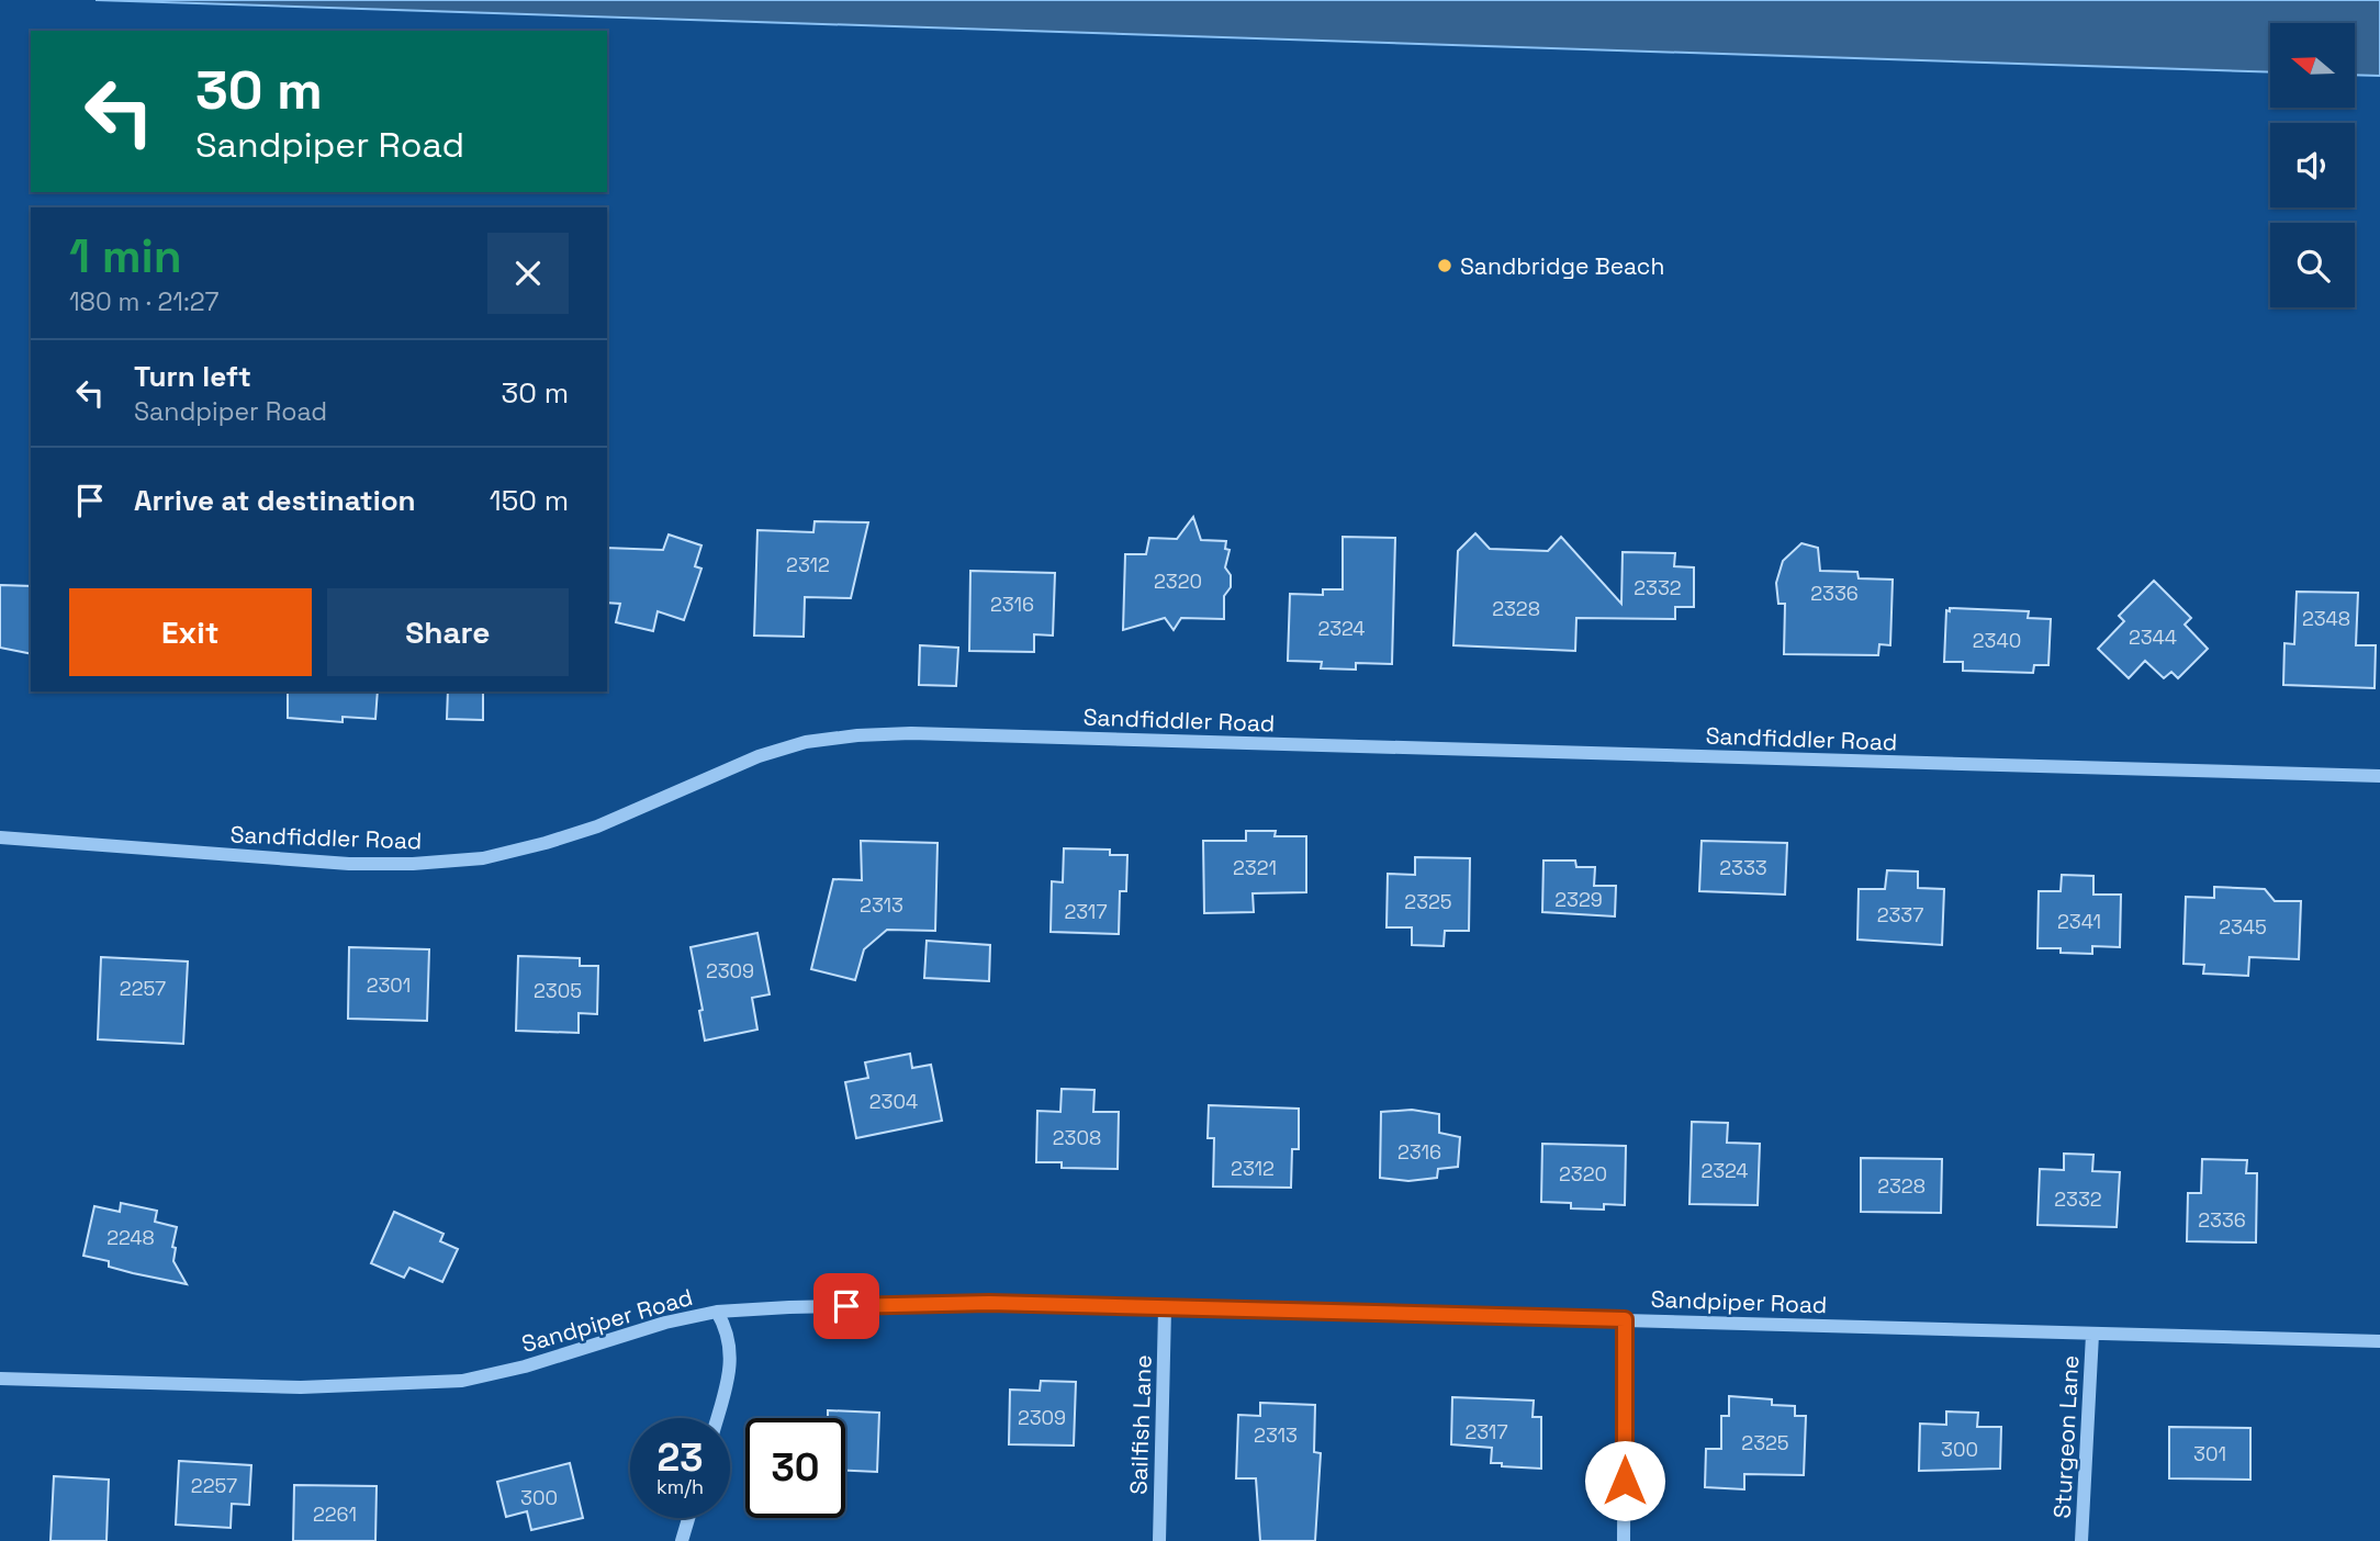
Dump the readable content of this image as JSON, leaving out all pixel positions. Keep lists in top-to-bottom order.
{
  "streets": {
    "street": [
      "Sandfiddler Road",
      "Sandpiper Road",
      "Sailfish Lane",
      "Sturgeon Lane"
    ]
  },
  "crossings": [
    ["Sandpiper Road", "Sailfish Lane"],
    ["Sandpiper Road", "Sturgeon Lane"]
  ],
  "places": ["Sandbridge Beach"],
  "house_numbers": [
    "2312",
    "2320",
    "2332",
    "2336",
    "2316",
    "2328",
    "2348",
    "2324",
    "2344",
    "2340",
    "2321",
    "2333",
    "2329",
    "2325",
    "2313",
    "2317",
    "2337",
    "2341",
    "2345",
    "2309",
    "2301",
    "2257",
    "2305",
    "2304",
    "2308",
    "2316",
    "2312",
    "2324",
    "2320",
    "2328",
    "2332",
    "2336",
    "2248",
    "2309",
    "2317",
    "2313",
    "2325",
    "300",
    "301",
    "2257",
    "300",
    "2261"
  ],
  "north": "left",
  "page": {
    "turn": ["30 m", "Sandpiper Road"],
    "heading": ["1 min", "180 m · 21:27"],
    "list": [
      {
        "name": "Turn left",
        "note": "Sandpiper Road",
        "value": "30 m"
      },
      {
        "name": "Arrive at destination",
        "value": "150 m"
      }
    ],
    "buttons": ["Exit", "Share"],
    "speed": "23 km/h",
    "limit": "30"
  }
}
